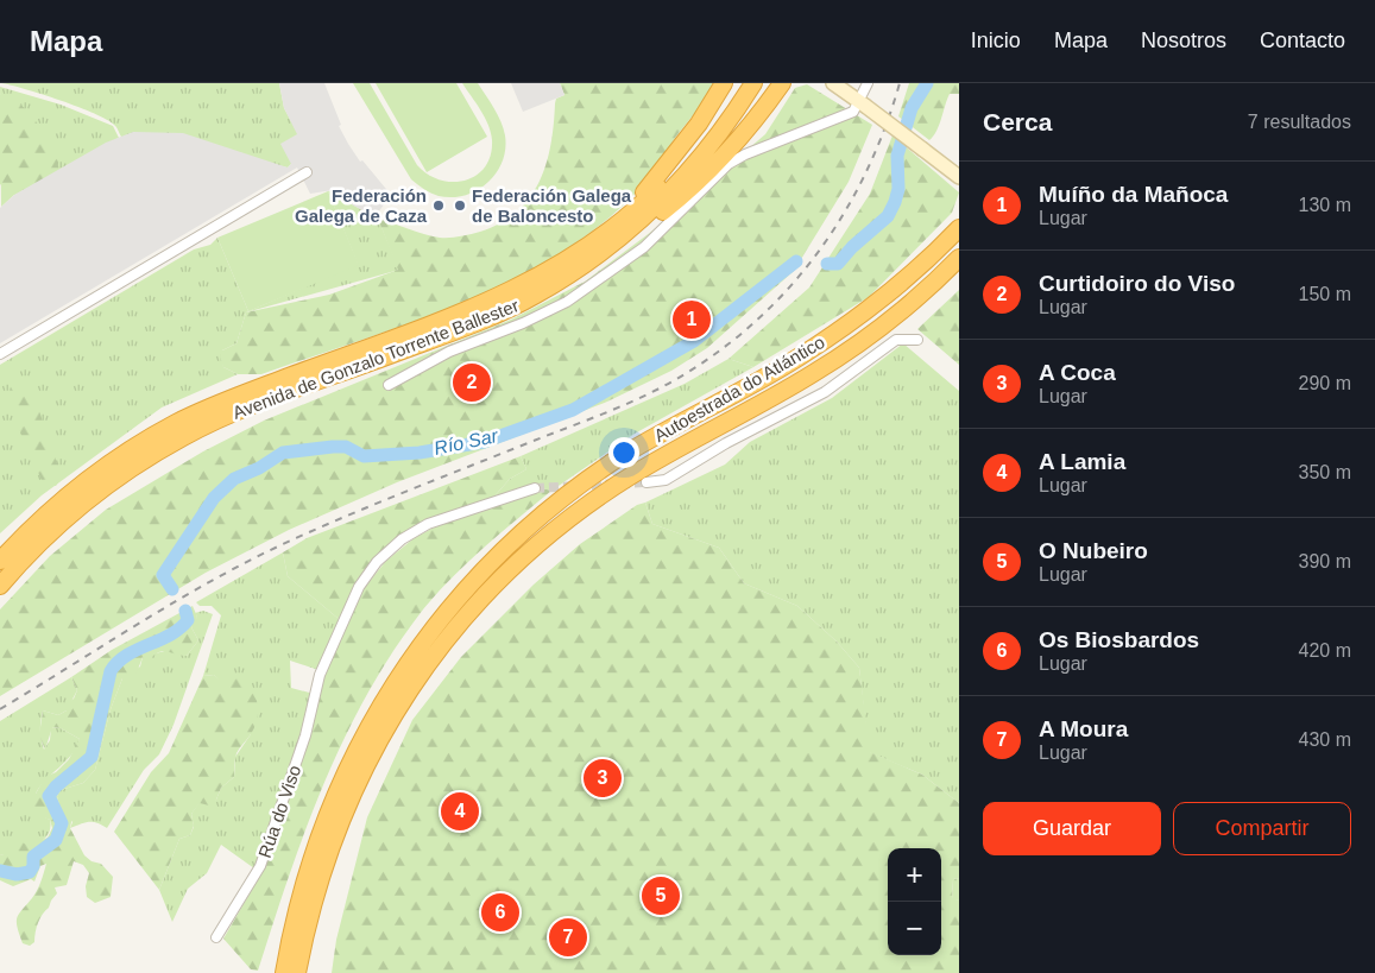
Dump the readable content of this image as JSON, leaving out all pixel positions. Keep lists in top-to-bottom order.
{
  "streets": {
    "highway": ["Avenida de Gonzalo Torrente Ballester", "Autoestrada do Atlántico"],
    "street": ["Rúa do Viso"]
  },
  "water": ["Río Sar"],
  "places": ["Federación Galega de Caza", "Federación Galega de Baloncesto"],
  "page": {
    "header": "Mapa",
    "nav": [
      "Inicio",
      "Mapa",
      "Nosotros",
      "Contacto"
    ],
    "heading": ["Cerca", "7 resultados"],
    "list": [
      {
        "mark": "1",
        "name": "Muíño da Mañoca",
        "note": "Lugar",
        "value": "130 m"
      },
      {
        "mark": "2",
        "name": "Curtidoiro do Viso",
        "note": "Lugar",
        "value": "150 m"
      },
      {
        "mark": "3",
        "name": "A Coca",
        "note": "Lugar",
        "value": "290 m"
      },
      {
        "mark": "4",
        "name": "A Lamia",
        "note": "Lugar",
        "value": "350 m"
      },
      {
        "mark": "5",
        "name": "O Nubeiro",
        "note": "Lugar",
        "value": "390 m"
      },
      {
        "mark": "6",
        "name": "Os Biosbardos",
        "note": "Lugar",
        "value": "420 m"
      },
      {
        "mark": "7",
        "name": "A Moura",
        "note": "Lugar",
        "value": "430 m"
      }
    ],
    "pins": [
      "1",
      "2",
      "3",
      "4",
      "5",
      "6",
      "7"
    ],
    "buttons": ["Guardar", "Compartir"],
    "map_buttons": ["+", "−"]
  }
}
